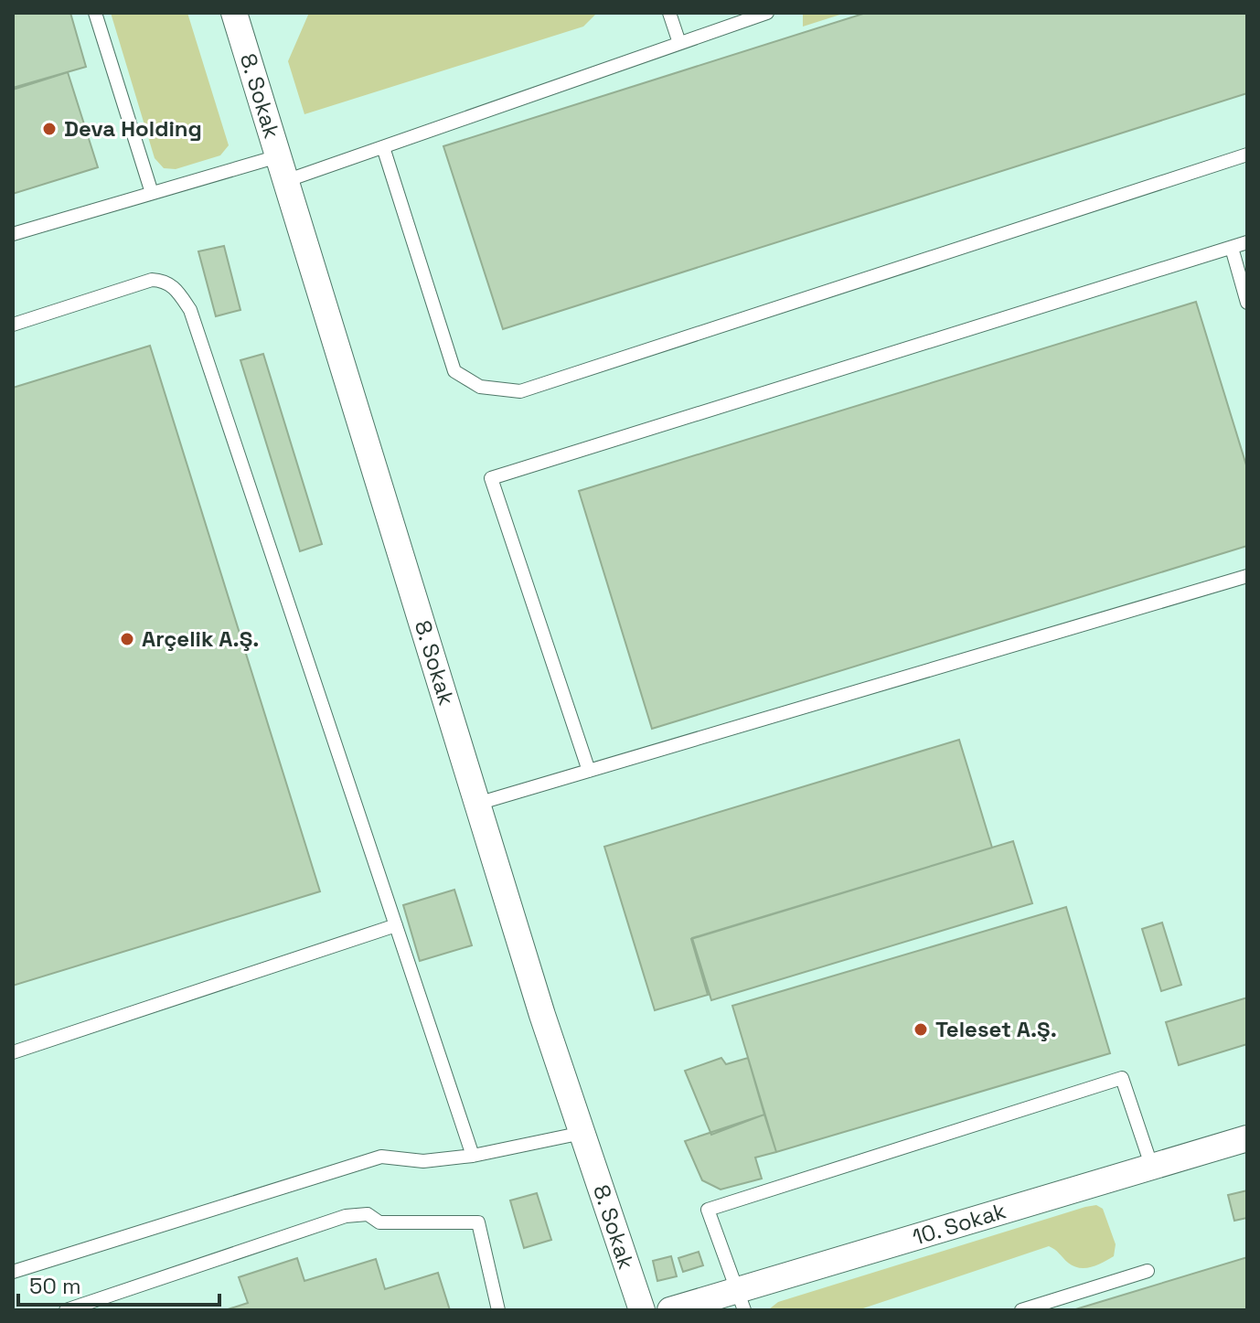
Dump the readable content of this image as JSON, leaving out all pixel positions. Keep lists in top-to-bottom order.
{
  "streets": {
    "street": ["8. Sokak", "10. Sokak"]
  },
  "places": ["Deva Holding", "Arçelik A.Ş.", "Teleset A.Ş."],
  "scale_bar": "50 m"
}
